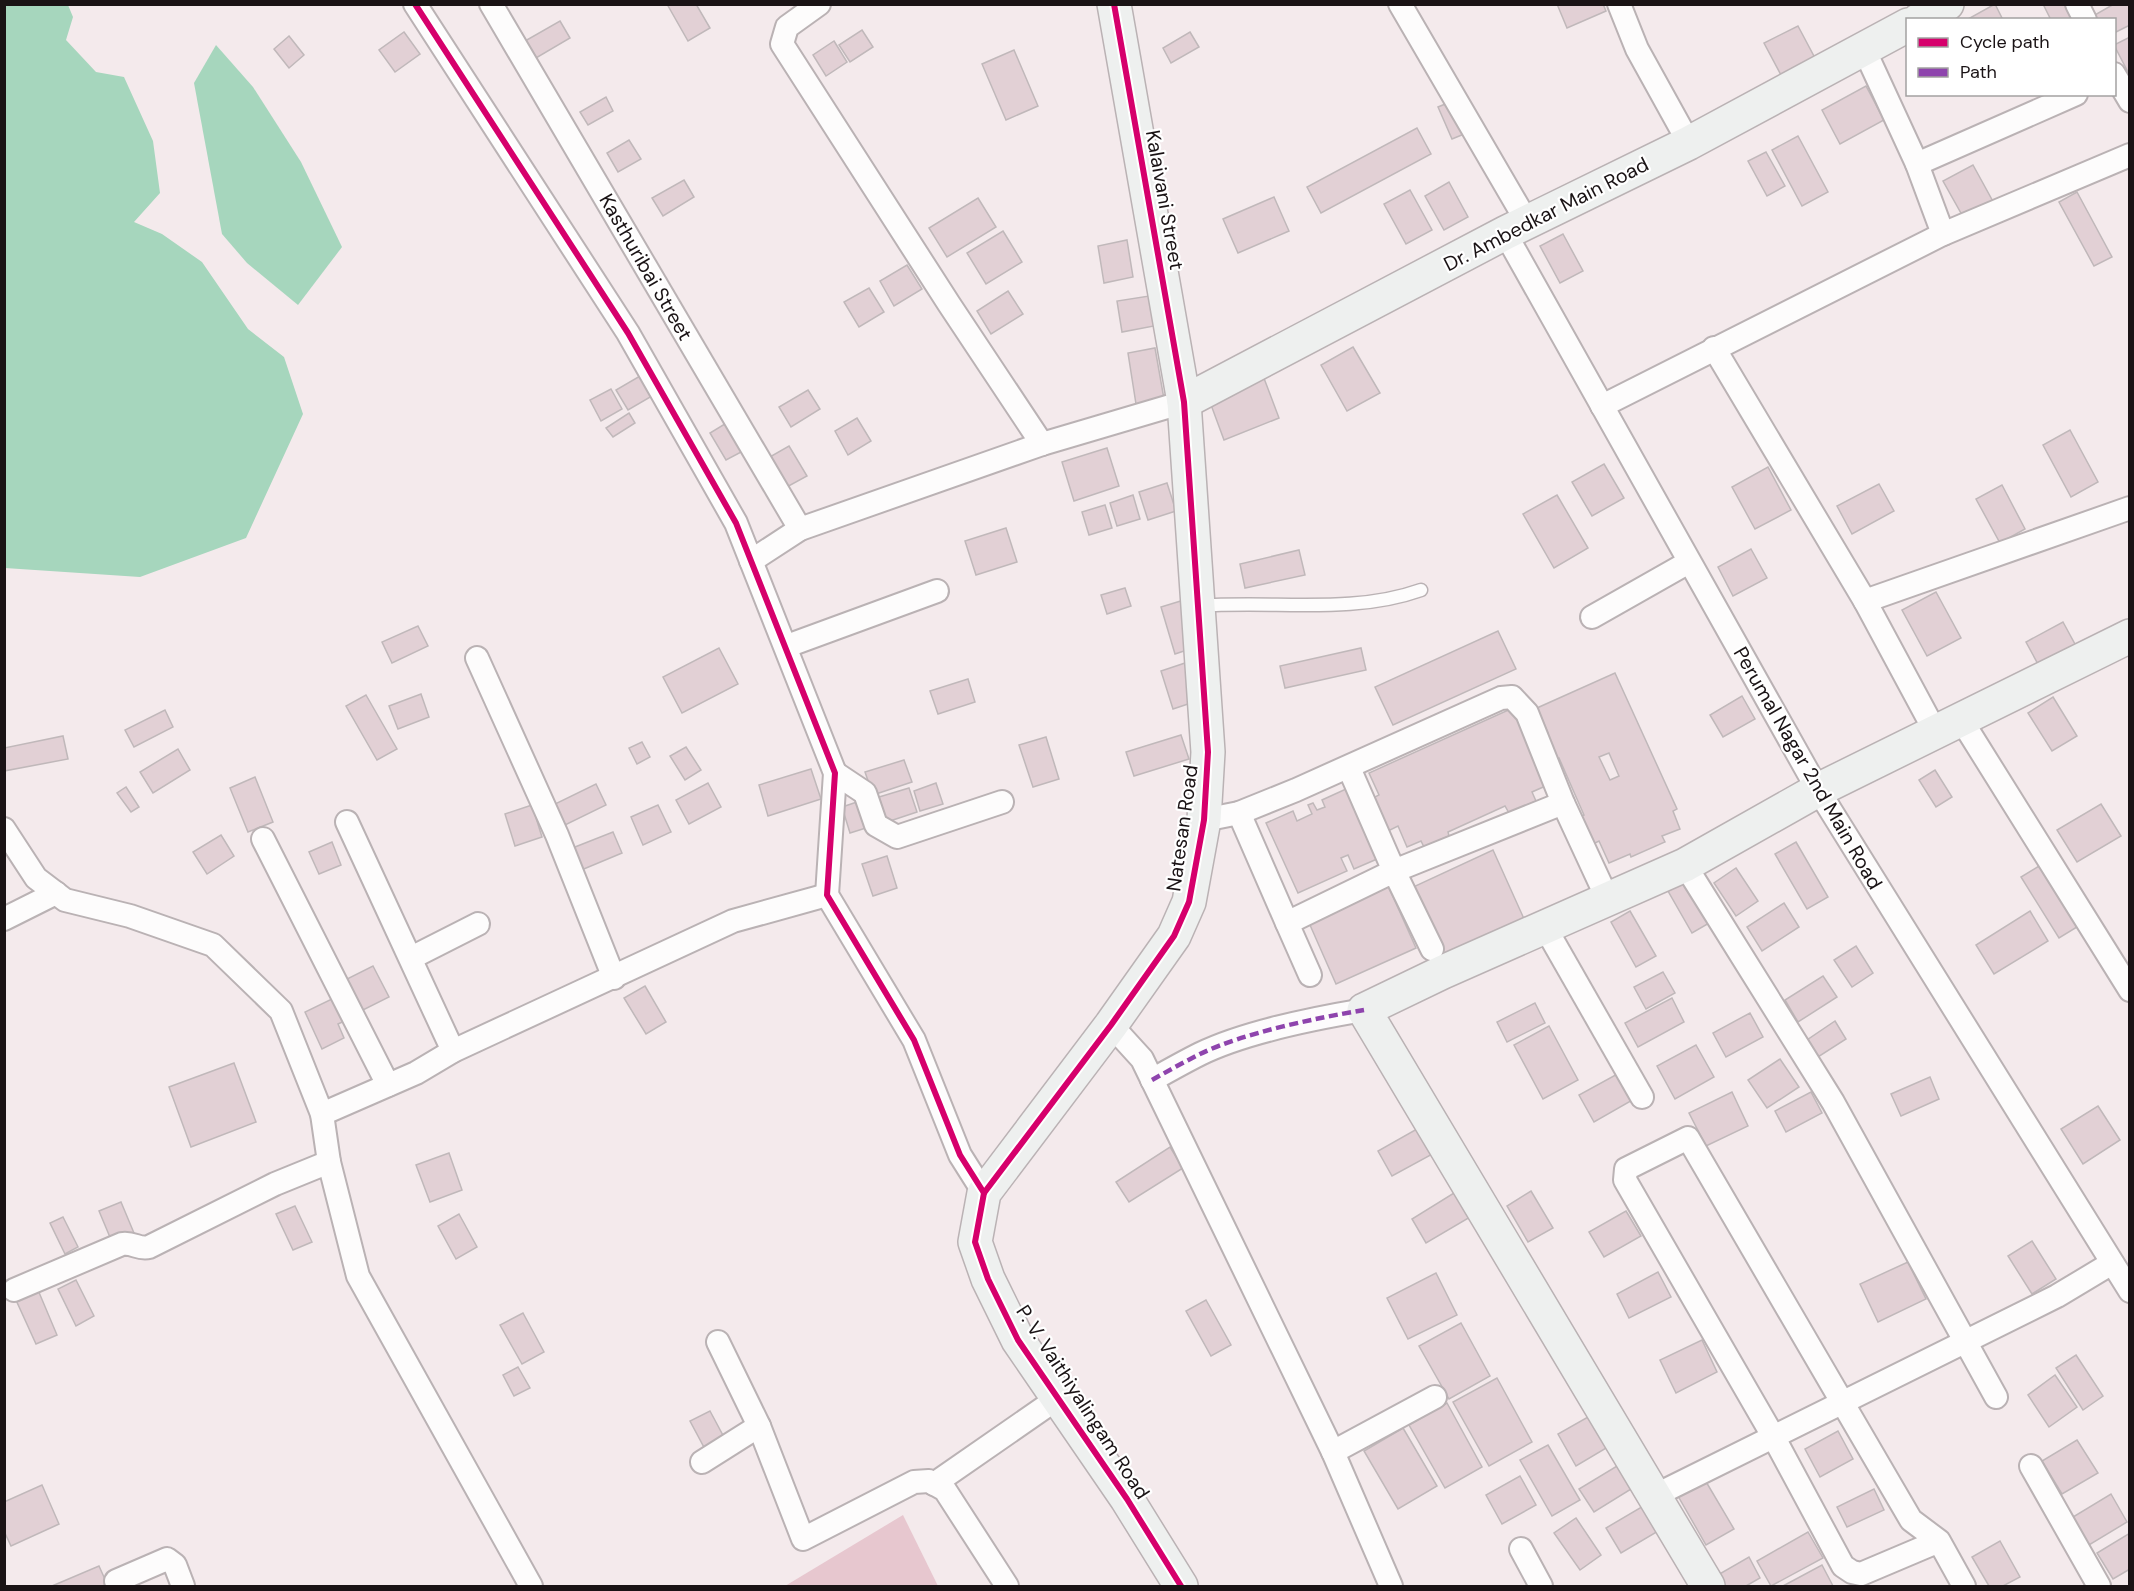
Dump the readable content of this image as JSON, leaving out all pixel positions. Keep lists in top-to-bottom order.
{
  "streets": {
    "street": [
      "Kalaivani Street",
      "Dr. Ambedkar Main Road",
      "Kasthuribai Street",
      "Perumal Nagar 2nd Main Road",
      "Natesan Road",
      "P. V. Vaithiyalingam Road"
    ]
  },
  "crossings": [
    ["Kalaivani Street", "Dr. Ambedkar Main Road"],
    ["Kalaivani Street", "Natesan Road"],
    ["Dr. Ambedkar Main Road", "Perumal Nagar 2nd Main Road"],
    ["Dr. Ambedkar Main Road", "Natesan Road"],
    ["Natesan Road", "P. V. Vaithiyalingam Road"]
  ],
  "legend": ["Cycle path", "Path"]
}
